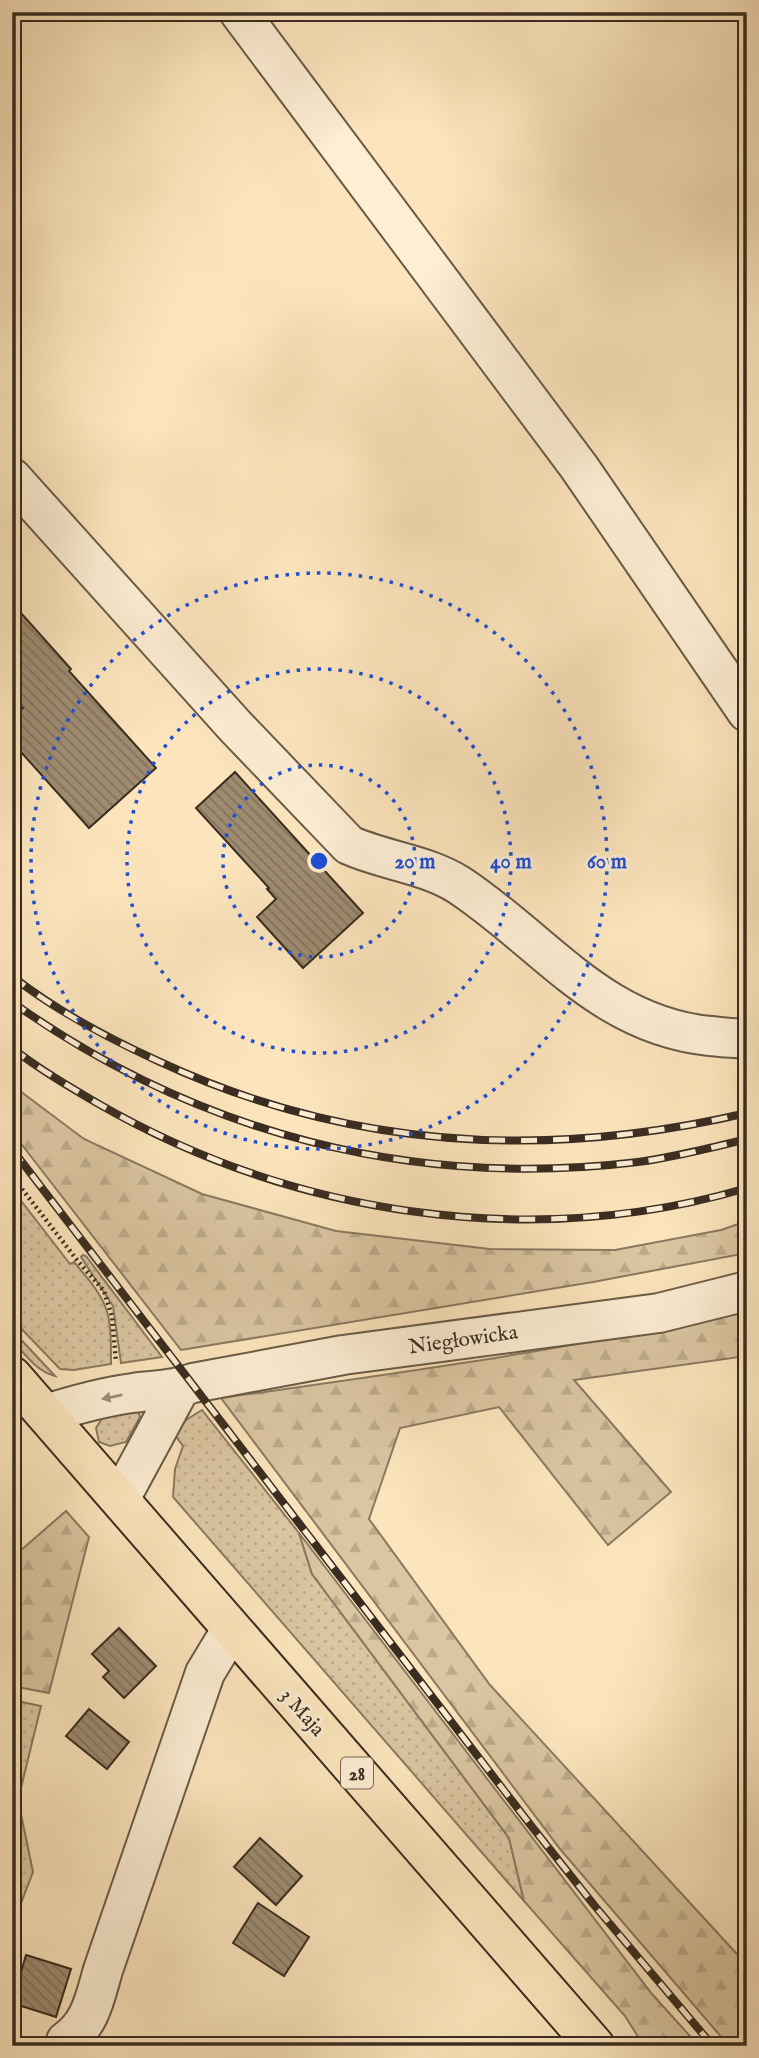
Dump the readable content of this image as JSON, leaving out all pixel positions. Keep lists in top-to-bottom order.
{
  "streets": {
    "main road": ["3 Maja", "28"],
    "street": ["Niegłowicka"]
  },
  "crossings": [
    ["Niegłowicka", "3 Maja"]
  ],
  "rings": ["20 m", "40 m", "60 m"]
}
